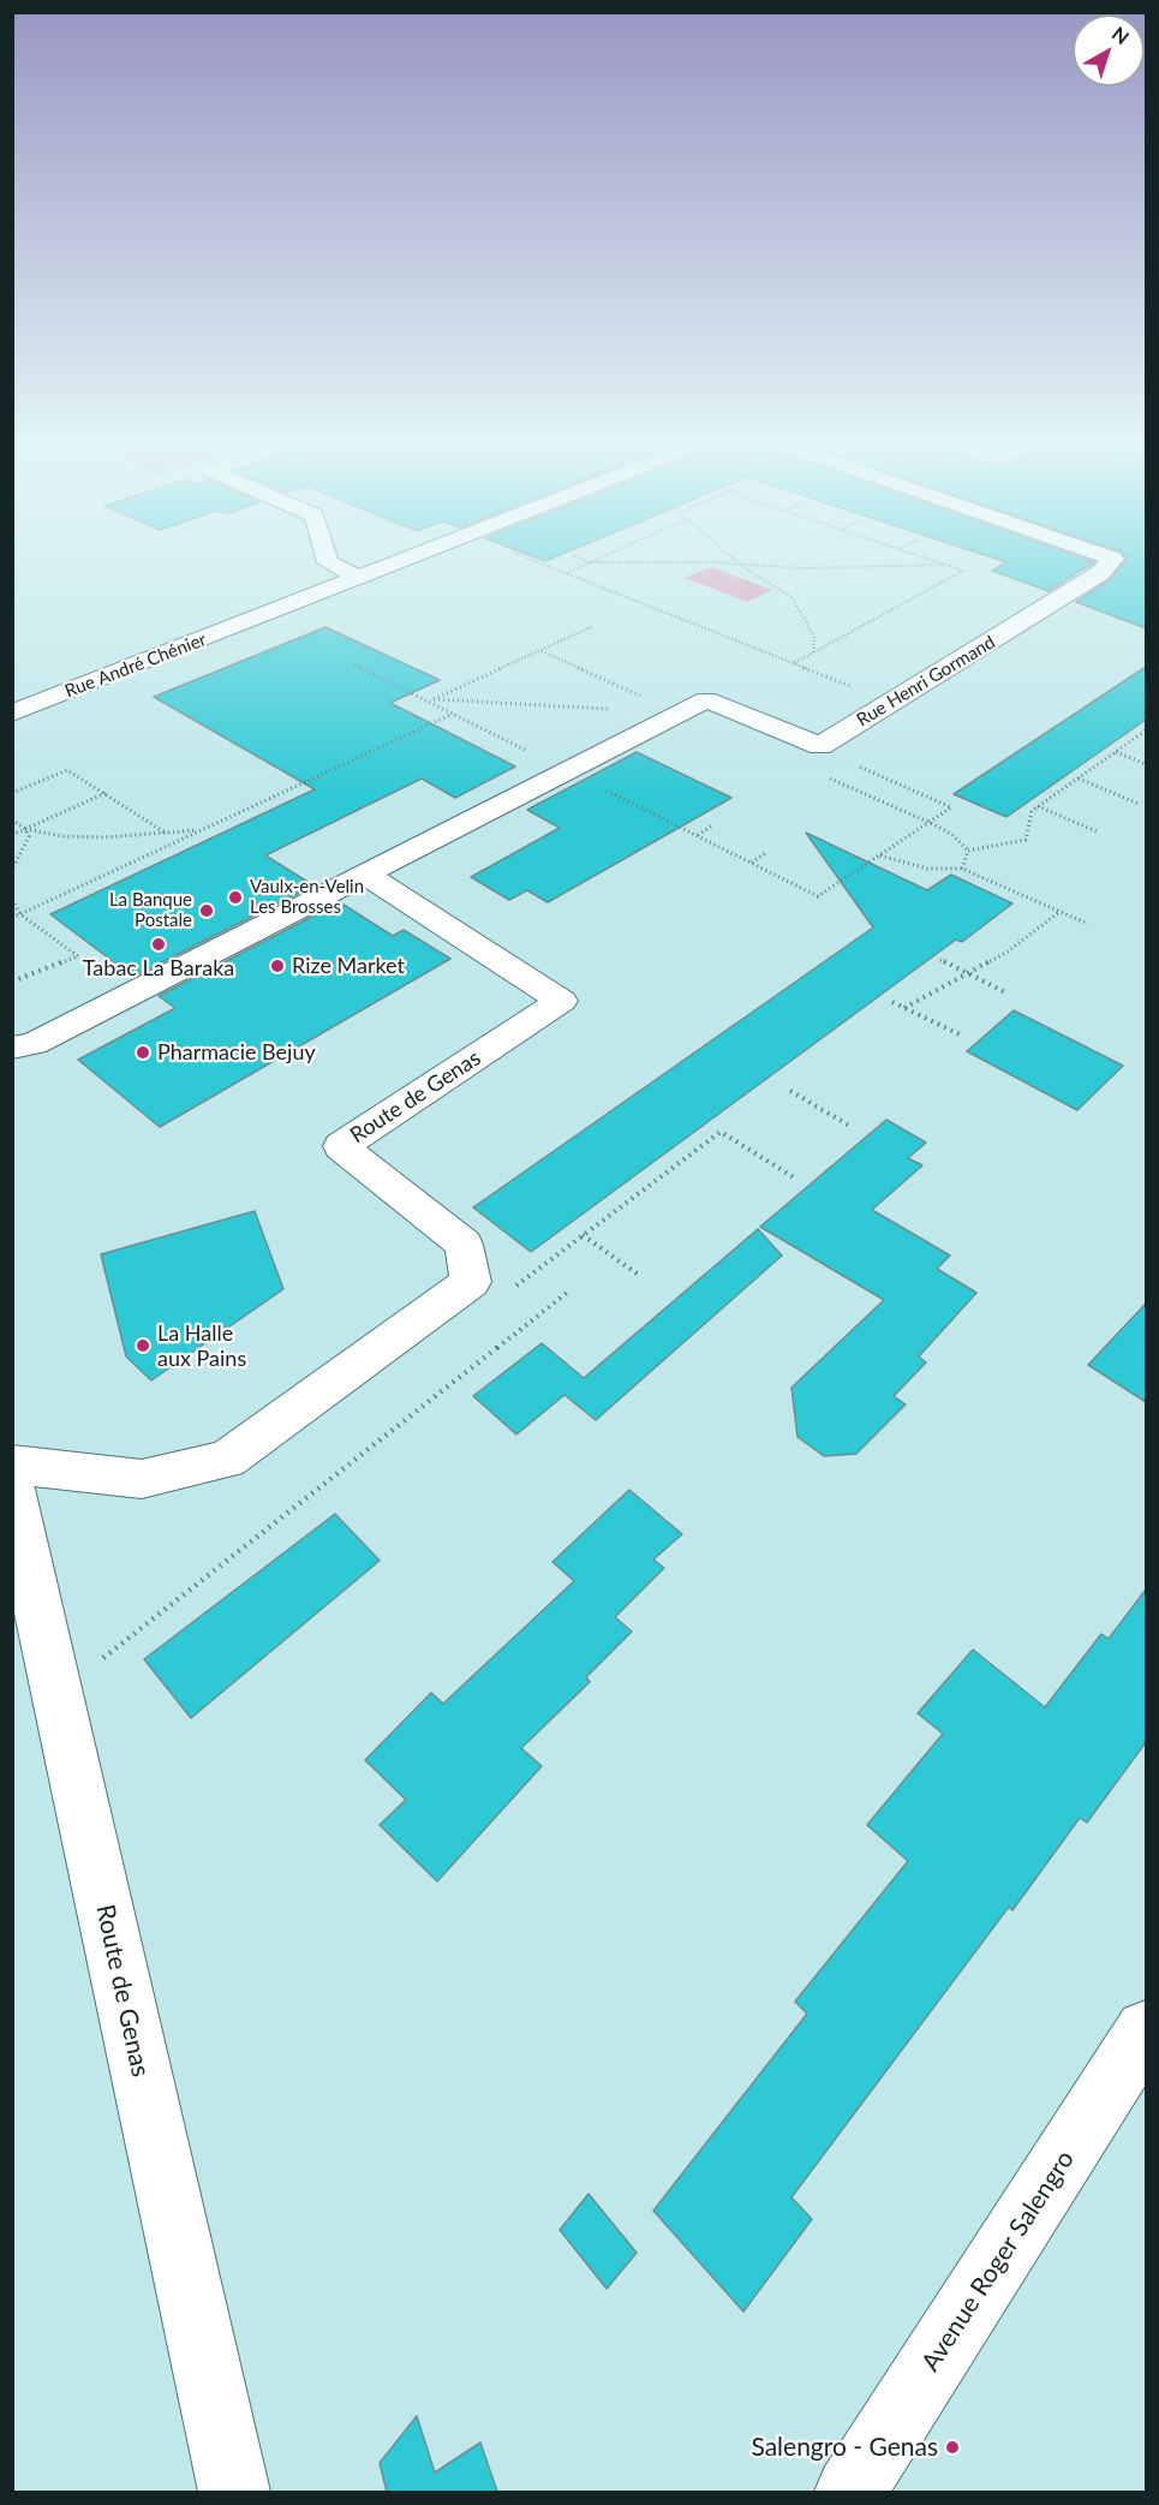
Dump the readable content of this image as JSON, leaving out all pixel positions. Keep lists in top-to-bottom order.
{
  "streets": {
    "street": [
      "Rue André Chénier",
      "Rue Henri Gormand",
      "Route de Genas",
      "Avenue Roger Salengro"
    ]
  },
  "places": [
    "Vaulx-en-Velin Les Brosses",
    "La Banque Postale",
    "Tabac La Baraka",
    "Rize Market",
    "Pharmacie Bejuy",
    "La Halle aux Pains",
    "Salengro - Genas"
  ],
  "north": "top right"
}
